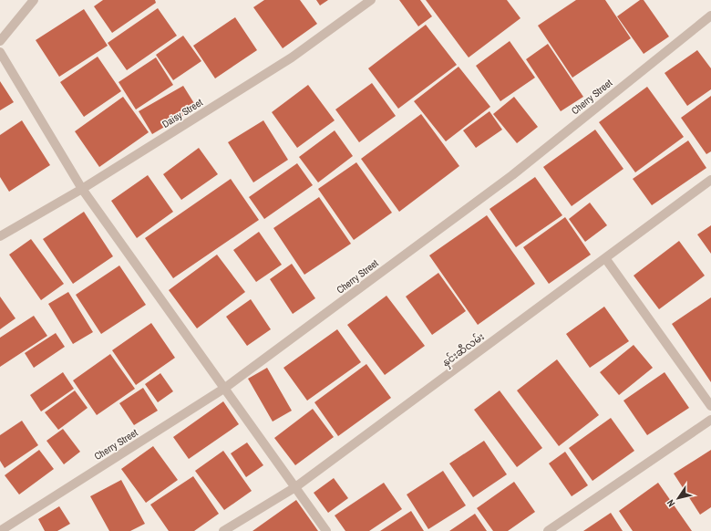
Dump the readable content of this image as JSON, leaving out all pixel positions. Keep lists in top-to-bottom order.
{
  "streets": {
    "street": ["Cherry Street", "Daisy Street", "နှင်းဆီလမ်း"]
  },
  "north": "bottom left"
}
